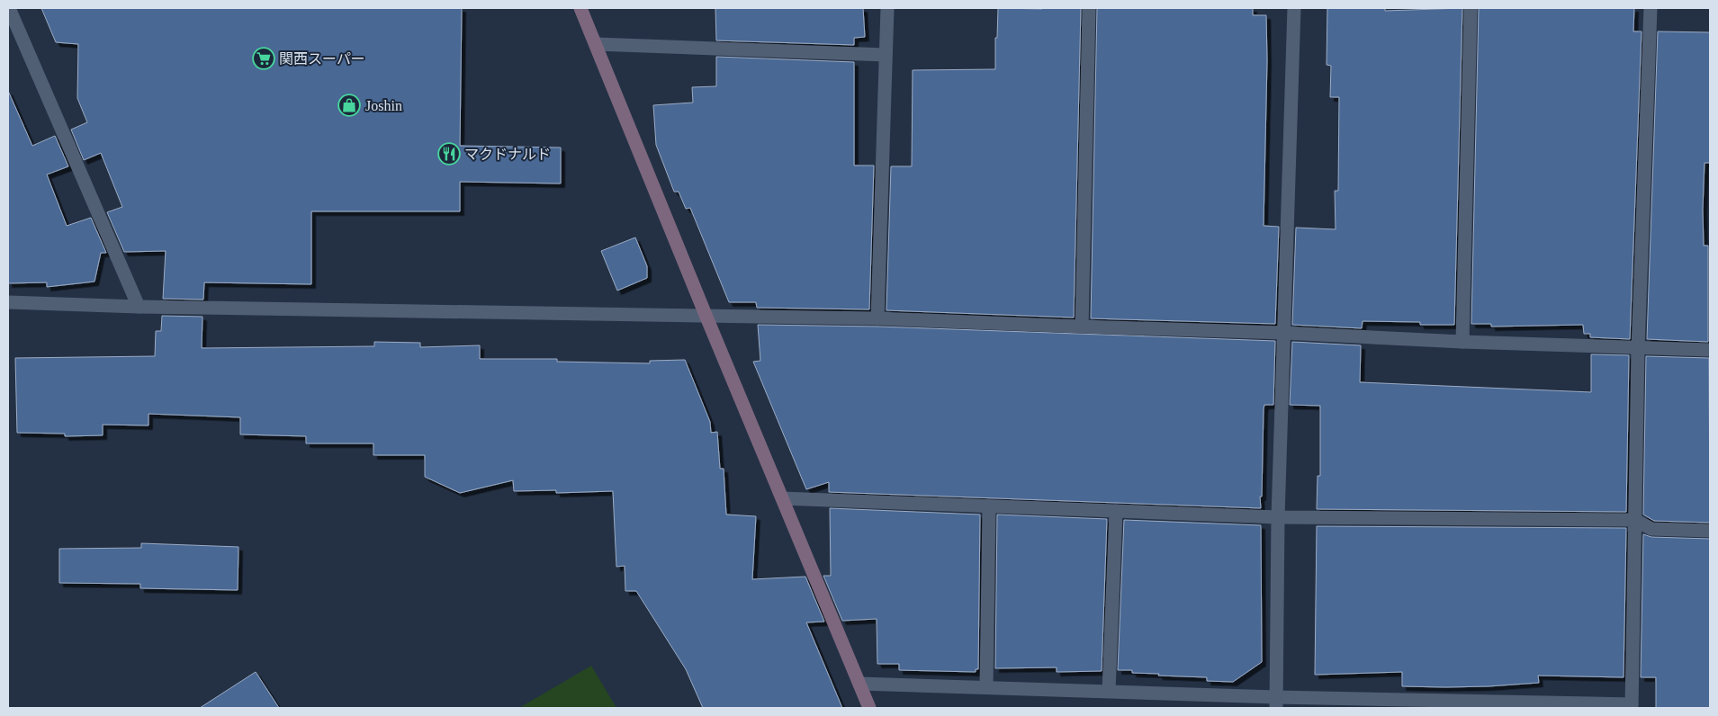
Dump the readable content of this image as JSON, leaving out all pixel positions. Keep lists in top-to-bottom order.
{
  "places": {
    "supermarket": ["関西スーパー"],
    "shop": ["Joshin"],
    "restaurant": ["マクドナルド"]
  }
}
